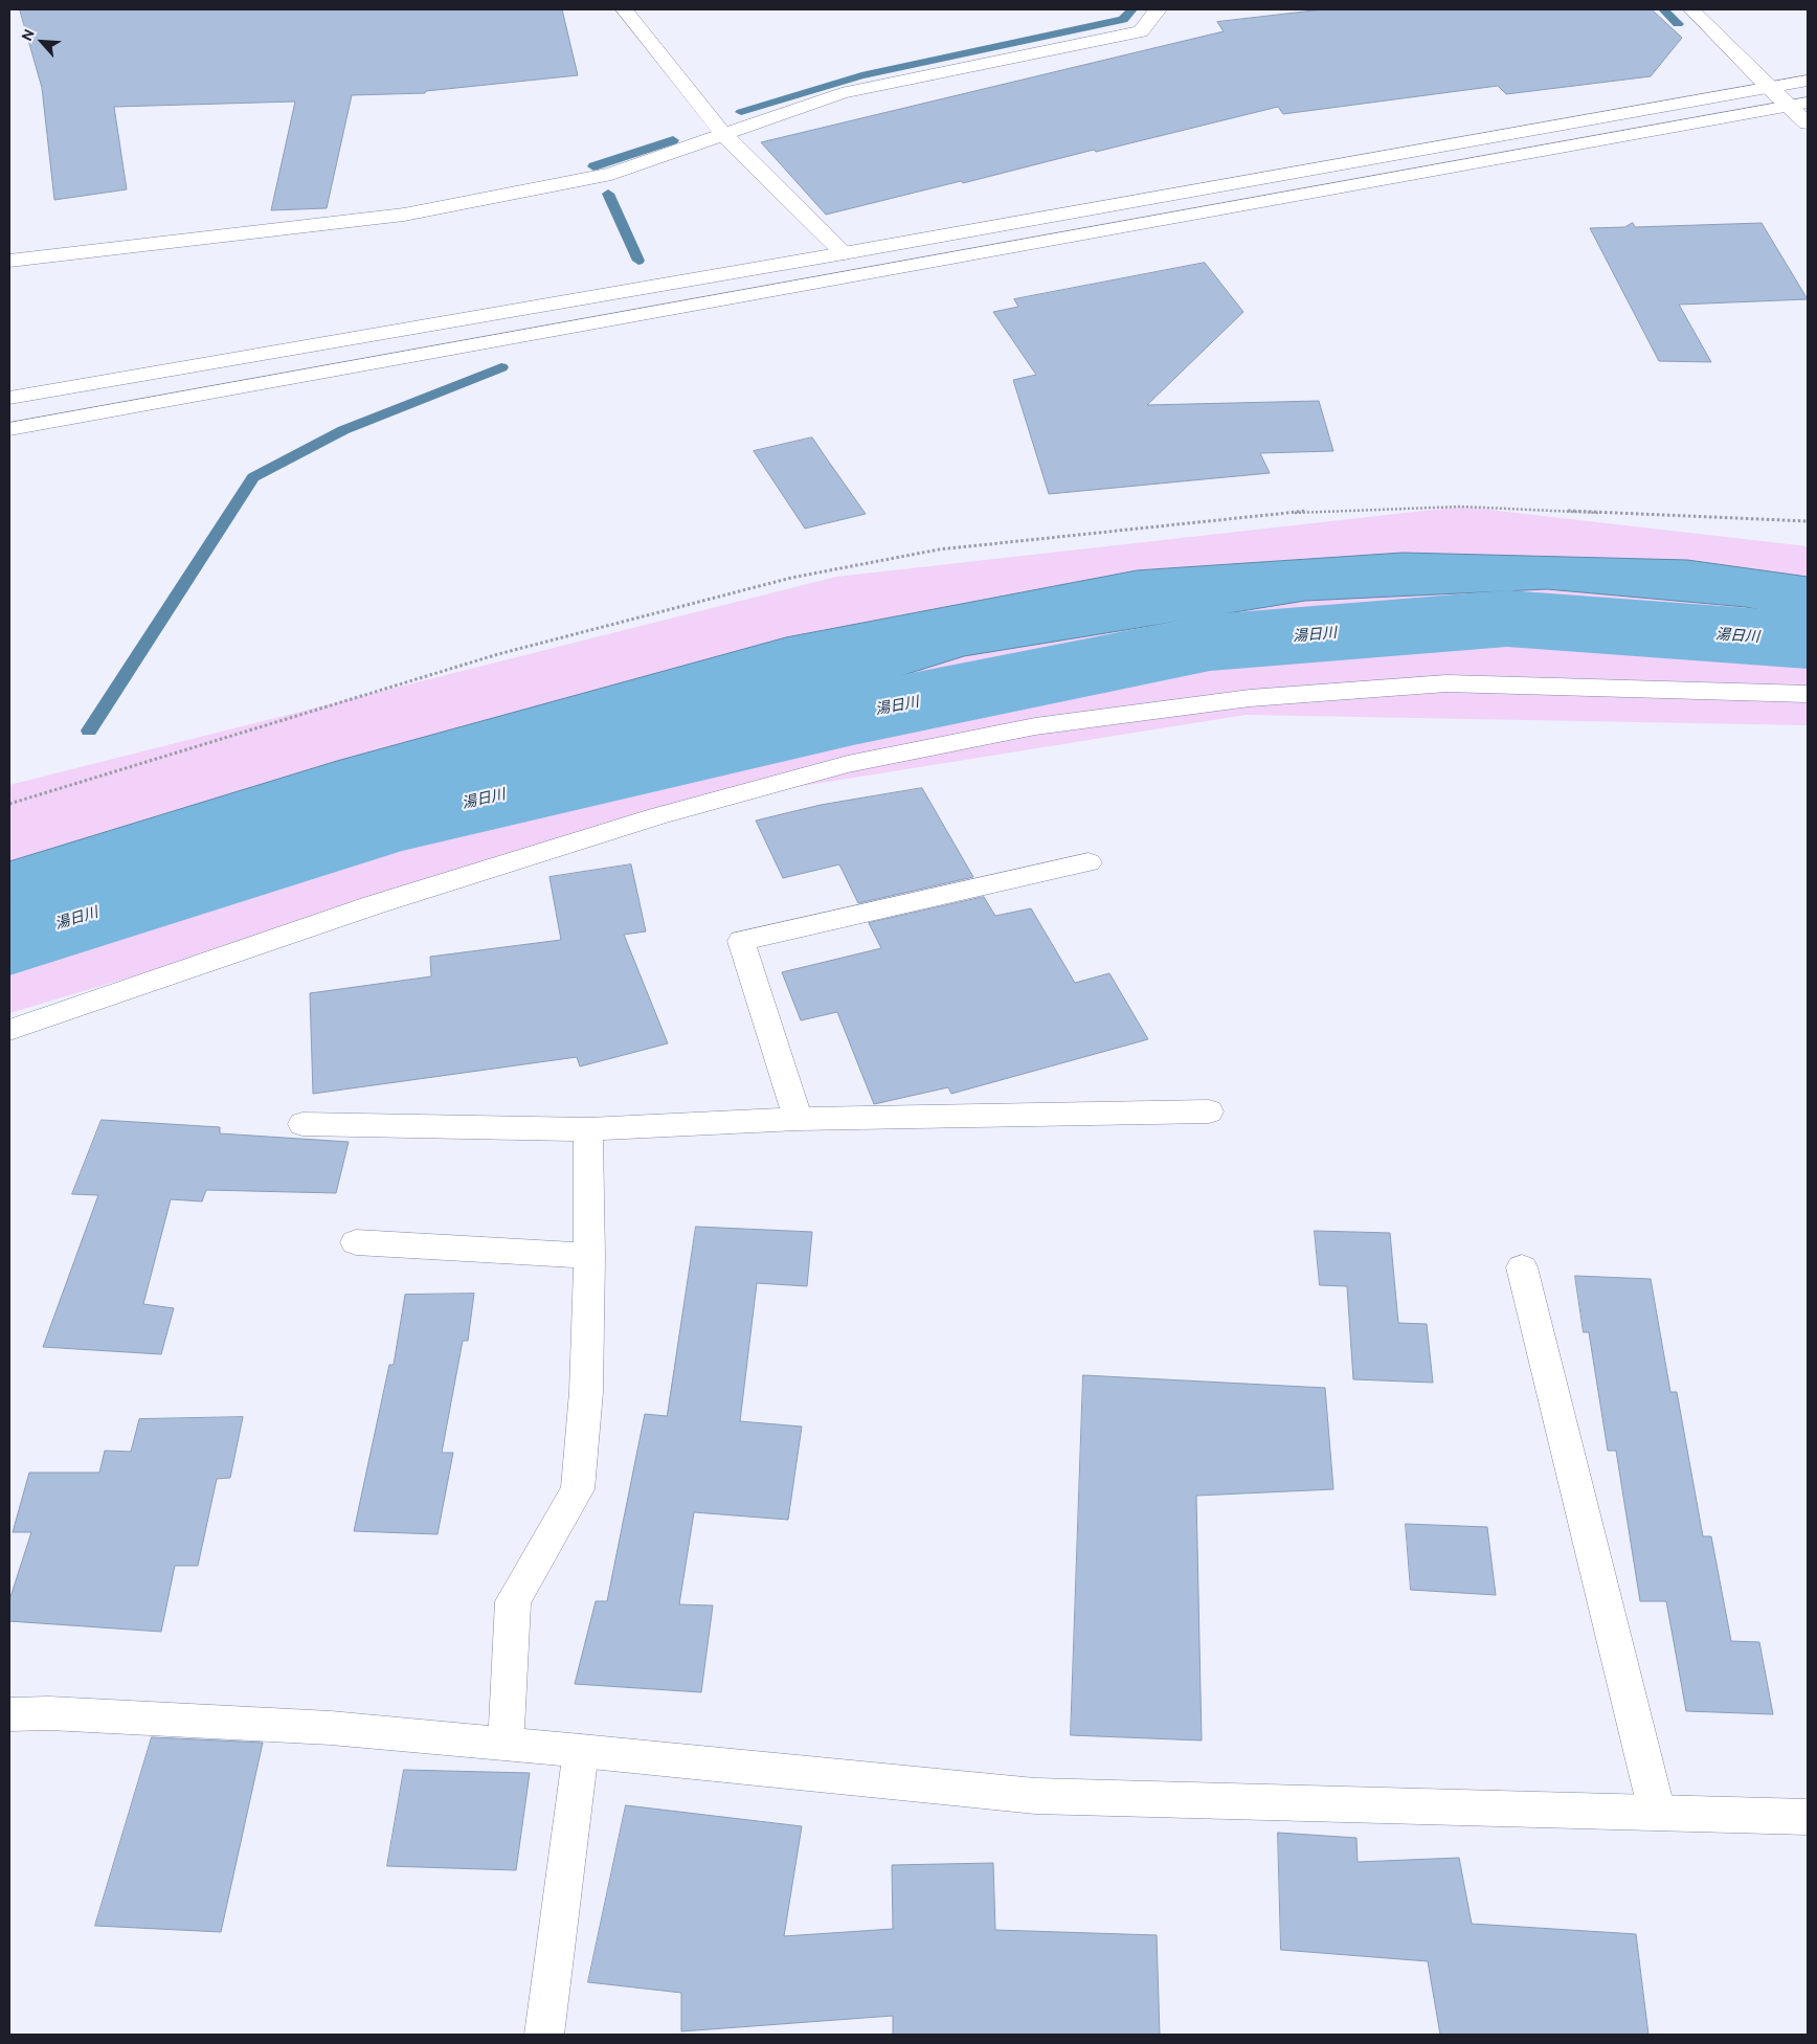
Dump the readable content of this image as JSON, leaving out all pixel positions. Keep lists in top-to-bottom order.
{
  "water": ["湯日川"],
  "north": "top left"
}
